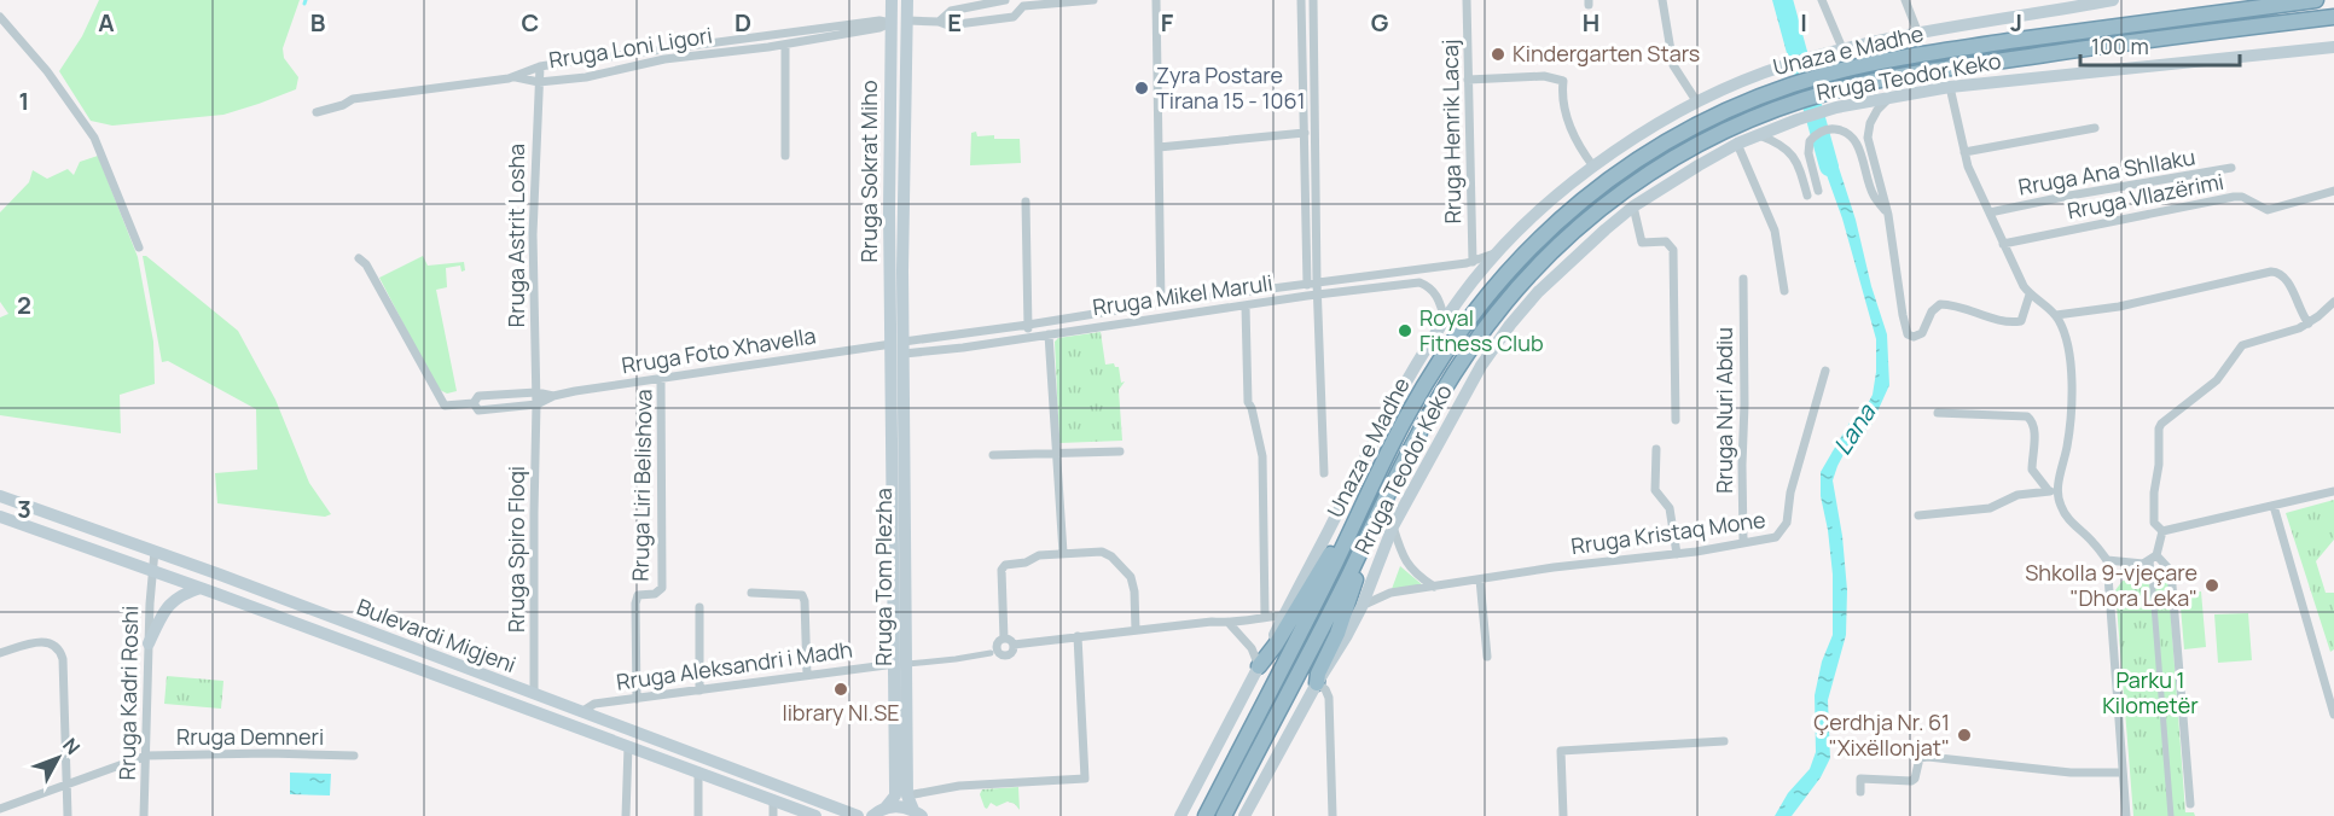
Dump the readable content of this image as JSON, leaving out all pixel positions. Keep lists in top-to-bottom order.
{
  "streets": {
    "highway": ["Unaza e Madhe"],
    "main road": [
      "Rruga Teodor Keko",
      "Rruga Sokrat Miho",
      "Rruga Tom Plezha",
      "Bulevardi Migjeni"
    ],
    "street": [
      "Rruga Loni Ligori",
      "Rruga Henrik Lacaj",
      "Rruga Ana Shllaku",
      "Rruga Vllazërimi",
      "Rruga Astrit Losha",
      "Rruga Mikel Maruli",
      "Rruga Foto Xhavella",
      "Rruga Nuri Abdiu",
      "Rruga Liri Belishova",
      "Rruga Kristaq Mone",
      "Rruga Spiro Floqi",
      "Rruga Aleksandri i Madh",
      "Rruga Kadri Roshi",
      "Rruga Demneri"
    ]
  },
  "crossings": [
    ["Rruga Loni Ligori", "Rruga Sokrat Miho"],
    ["Rruga Loni Ligori", "Rruga Astrit Losha"],
    ["Rruga Teodor Keko", "Rruga Mikel Maruli"],
    ["Rruga Teodor Keko", "Rruga Kristaq Mone"],
    ["Rruga Henrik Lacaj", "Rruga Mikel Maruli"],
    ["Rruga Sokrat Miho", "Rruga Mikel Maruli"],
    ["Rruga Sokrat Miho", "Rruga Foto Xhavella"],
    ["Rruga Sokrat Miho", "Rruga Tom Plezha"],
    ["Rruga Astrit Losha", "Rruga Spiro Floqi"],
    ["Rruga Mikel Maruli", "Rruga Foto Xhavella"],
    ["Rruga Mikel Maruli", "Rruga Tom Plezha"],
    ["Rruga Foto Xhavella", "Rruga Liri Belishova"],
    ["Rruga Foto Xhavella", "Rruga Tom Plezha"],
    ["Rruga Nuri Abdiu", "Rruga Kristaq Mone"],
    ["Rruga Liri Belishova", "Rruga Aleksandri i Madh"],
    ["Rruga Spiro Floqi", "Bulevardi Migjeni"],
    ["Rruga Tom Plezha", "Rruga Aleksandri i Madh"],
    ["Bulevardi Migjeni", "Rruga Aleksandri i Madh"],
    ["Bulevardi Migjeni", "Rruga Kadri Roshi"],
    ["Rruga Kadri Roshi", "Rruga Demneri"]
  ],
  "water": ["Lana"],
  "parks": ["Parku 1 Kilometër"],
  "places": [
    "Kindergarten Stars",
    "Zyra Postare Tirana 15 - 1061",
    "Royal Fitness Club",
    "Shkolla 9-vjeçare \"Dhora Leka\"",
    "library NI.SE",
    "Çerdhja Nr. 61 \"Xixëllonjat\""
  ],
  "scale_bar": "100 m",
  "north": "top right",
  "grid": {
    "columns": [
      "A",
      "B",
      "C",
      "D",
      "E",
      "F",
      "G",
      "H",
      "I",
      "J"
    ],
    "rows": ["1", "2", "3"]
  }
}
